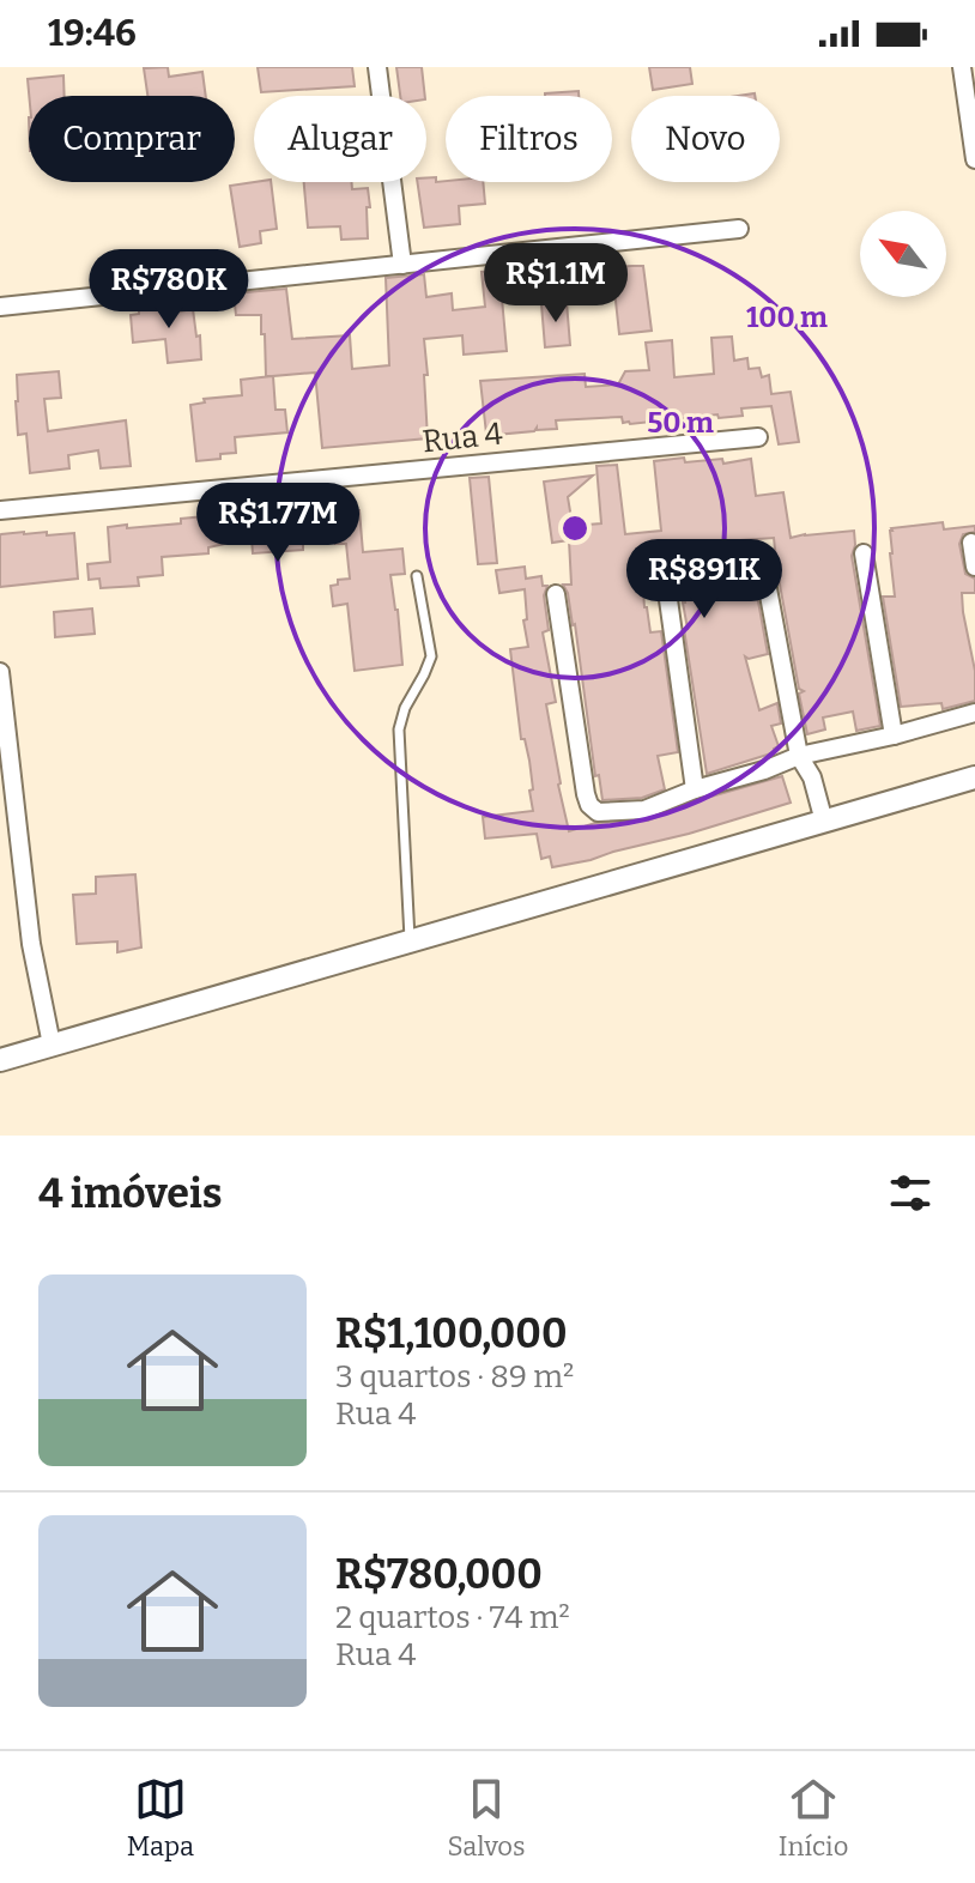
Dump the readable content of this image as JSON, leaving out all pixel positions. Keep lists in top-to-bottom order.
{
  "streets": {
    "street": ["Rua 4"]
  },
  "north": "top left",
  "page": {
    "status": "19:46",
    "chip": [
      "Comprar",
      "Alugar",
      "Filtros",
      "Novo"
    ],
    "price": [
      "R$1.1M",
      "R$780K",
      "R$1.77M",
      "R$891K"
    ],
    "heading": "4 imóveis",
    "list": [
      {
        "name": "R$1,100,000",
        "note": "3 quartos · 89 m² · Rua 4"
      },
      {
        "name": "R$780,000",
        "note": "2 quartos · 74 m² · Rua 4"
      }
    ],
    "tabs": ["Mapa", "Salvos", "Início"]
  },
  "rings": ["100 m", "50 m"]
}
